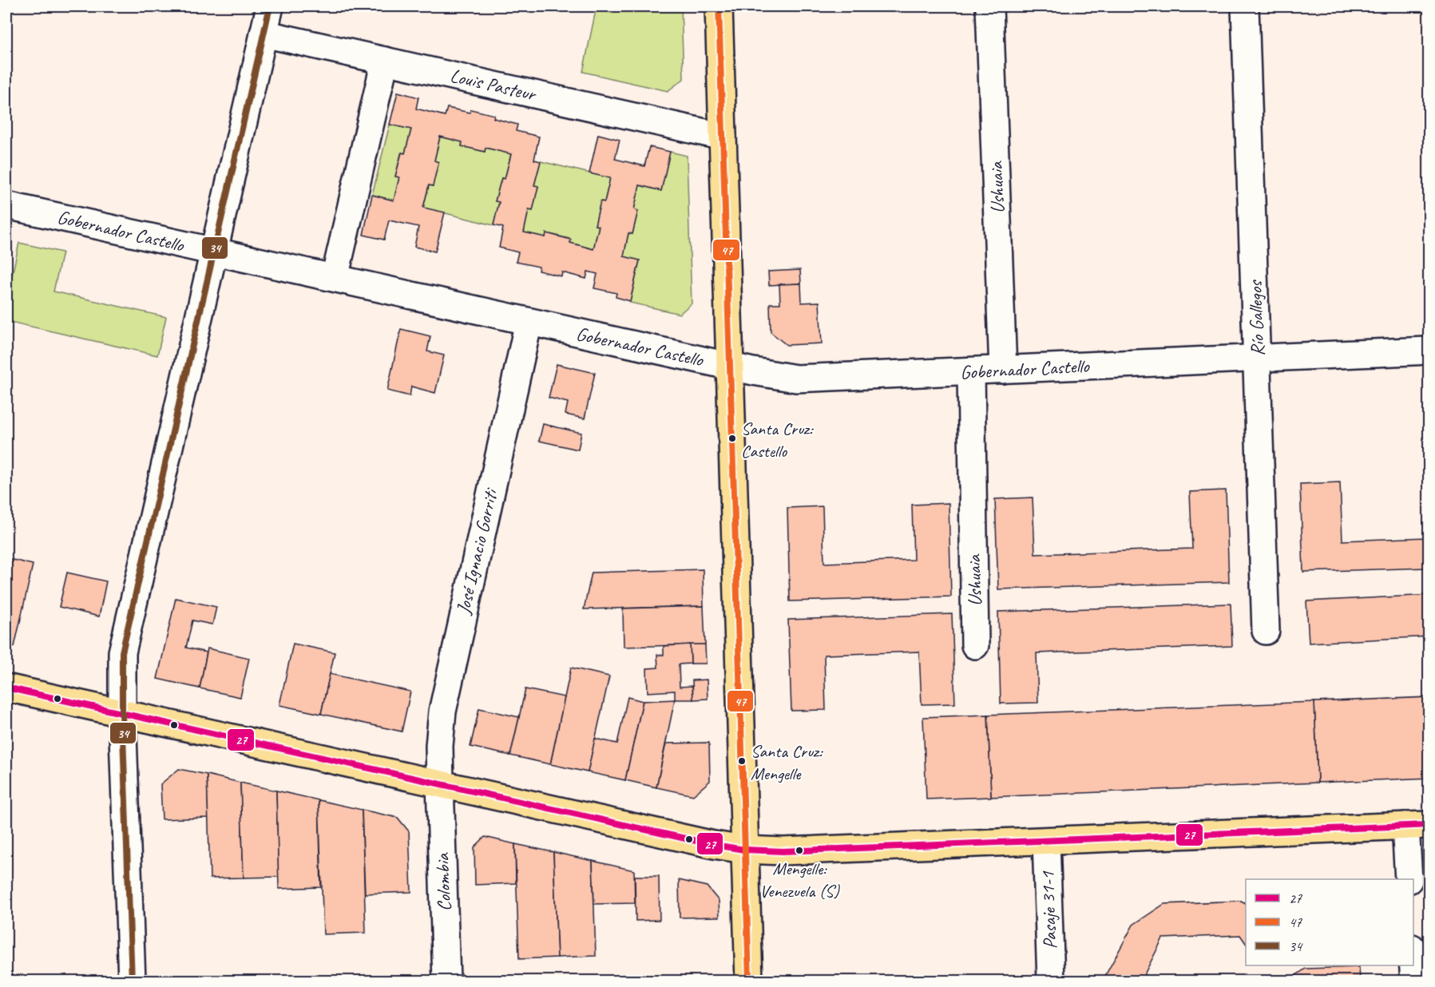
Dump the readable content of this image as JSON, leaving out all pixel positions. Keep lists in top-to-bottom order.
{
  "streets": {
    "street": [
      "Louis Pasteur",
      "Ushuaia",
      "Gobernador Castello",
      "Río Gallegos",
      "José Ignacio Gorriti",
      "Colombia",
      "Pasaje 31-1"
    ]
  },
  "crossings": [
    ["Ushuaia", "Gobernador Castello"],
    ["Gobernador Castello", "Río Gallegos"],
    ["Gobernador Castello", "José Ignacio Gorriti"],
    ["José Ignacio Gorriti", "Colombia"]
  ],
  "places": ["Santa Cruz: Castello", "Santa Cruz: Mengelle", "Mengelle: Venezuela (S)"],
  "lines": ["transit line 47", "transit line 34", "transit line 27"],
  "legend": ["27", "47", "34"]
}
